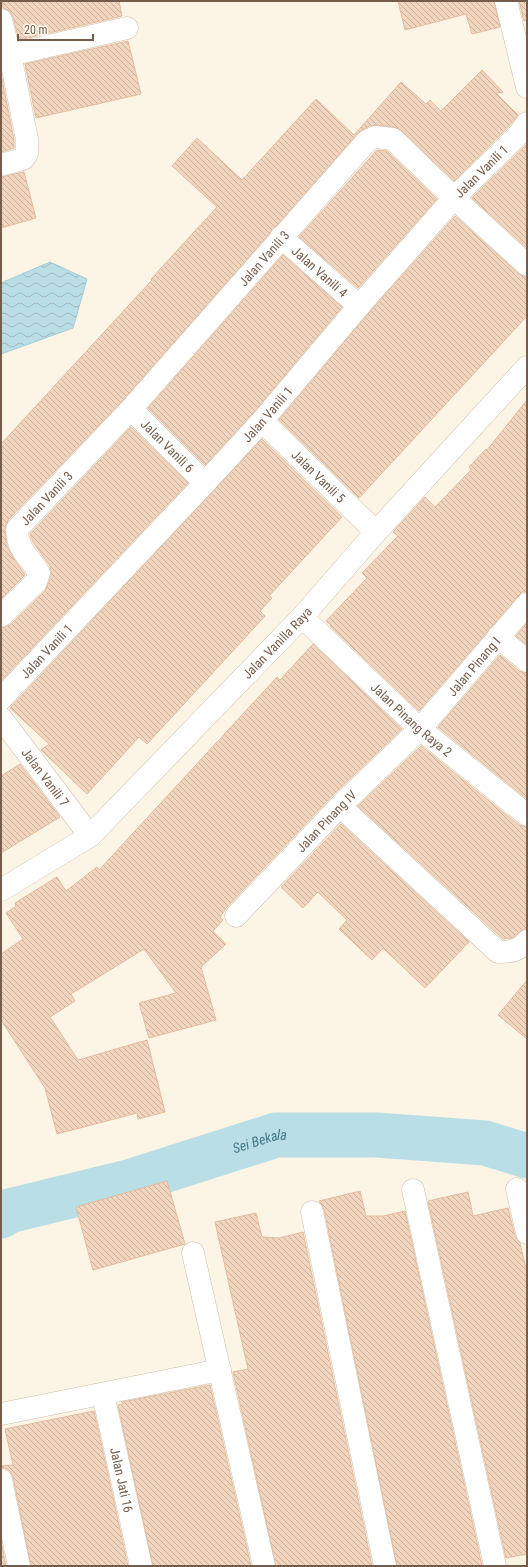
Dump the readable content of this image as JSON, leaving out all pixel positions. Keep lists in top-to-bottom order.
{
  "streets": {
    "street": [
      "Jalan Vanili 1",
      "Jalan Vanili 3",
      "Jalan Vanili 4",
      "Jalan Vanili 6",
      "Jalan Vanili 5",
      "Jalan Vanilla Raya",
      "Jalan Pinang I",
      "Jalan Pinang Raya 2",
      "Jalan Vanili 7",
      "Jalan Pinang IV",
      "Jalan Jati 16"
    ]
  },
  "crossings": [
    ["Jalan Vanili 1", "Jalan Vanili 3"],
    ["Jalan Vanili 1", "Jalan Vanili 4"],
    ["Jalan Vanili 1", "Jalan Vanili 6"],
    ["Jalan Vanili 1", "Jalan Vanili 5"],
    ["Jalan Vanili 3", "Jalan Vanili 4"],
    ["Jalan Vanili 3", "Jalan Vanili 6"],
    ["Jalan Vanili 5", "Jalan Vanilla Raya"],
    ["Jalan Vanilla Raya", "Jalan Pinang Raya 2"],
    ["Jalan Vanilla Raya", "Jalan Vanili 7"],
    ["Jalan Pinang I", "Jalan Pinang Raya 2"],
    ["Jalan Pinang I", "Jalan Pinang IV"],
    ["Jalan Pinang Raya 2", "Jalan Pinang IV"]
  ],
  "water": ["Sei Bekala"],
  "scale_bar": "20 m"
}
